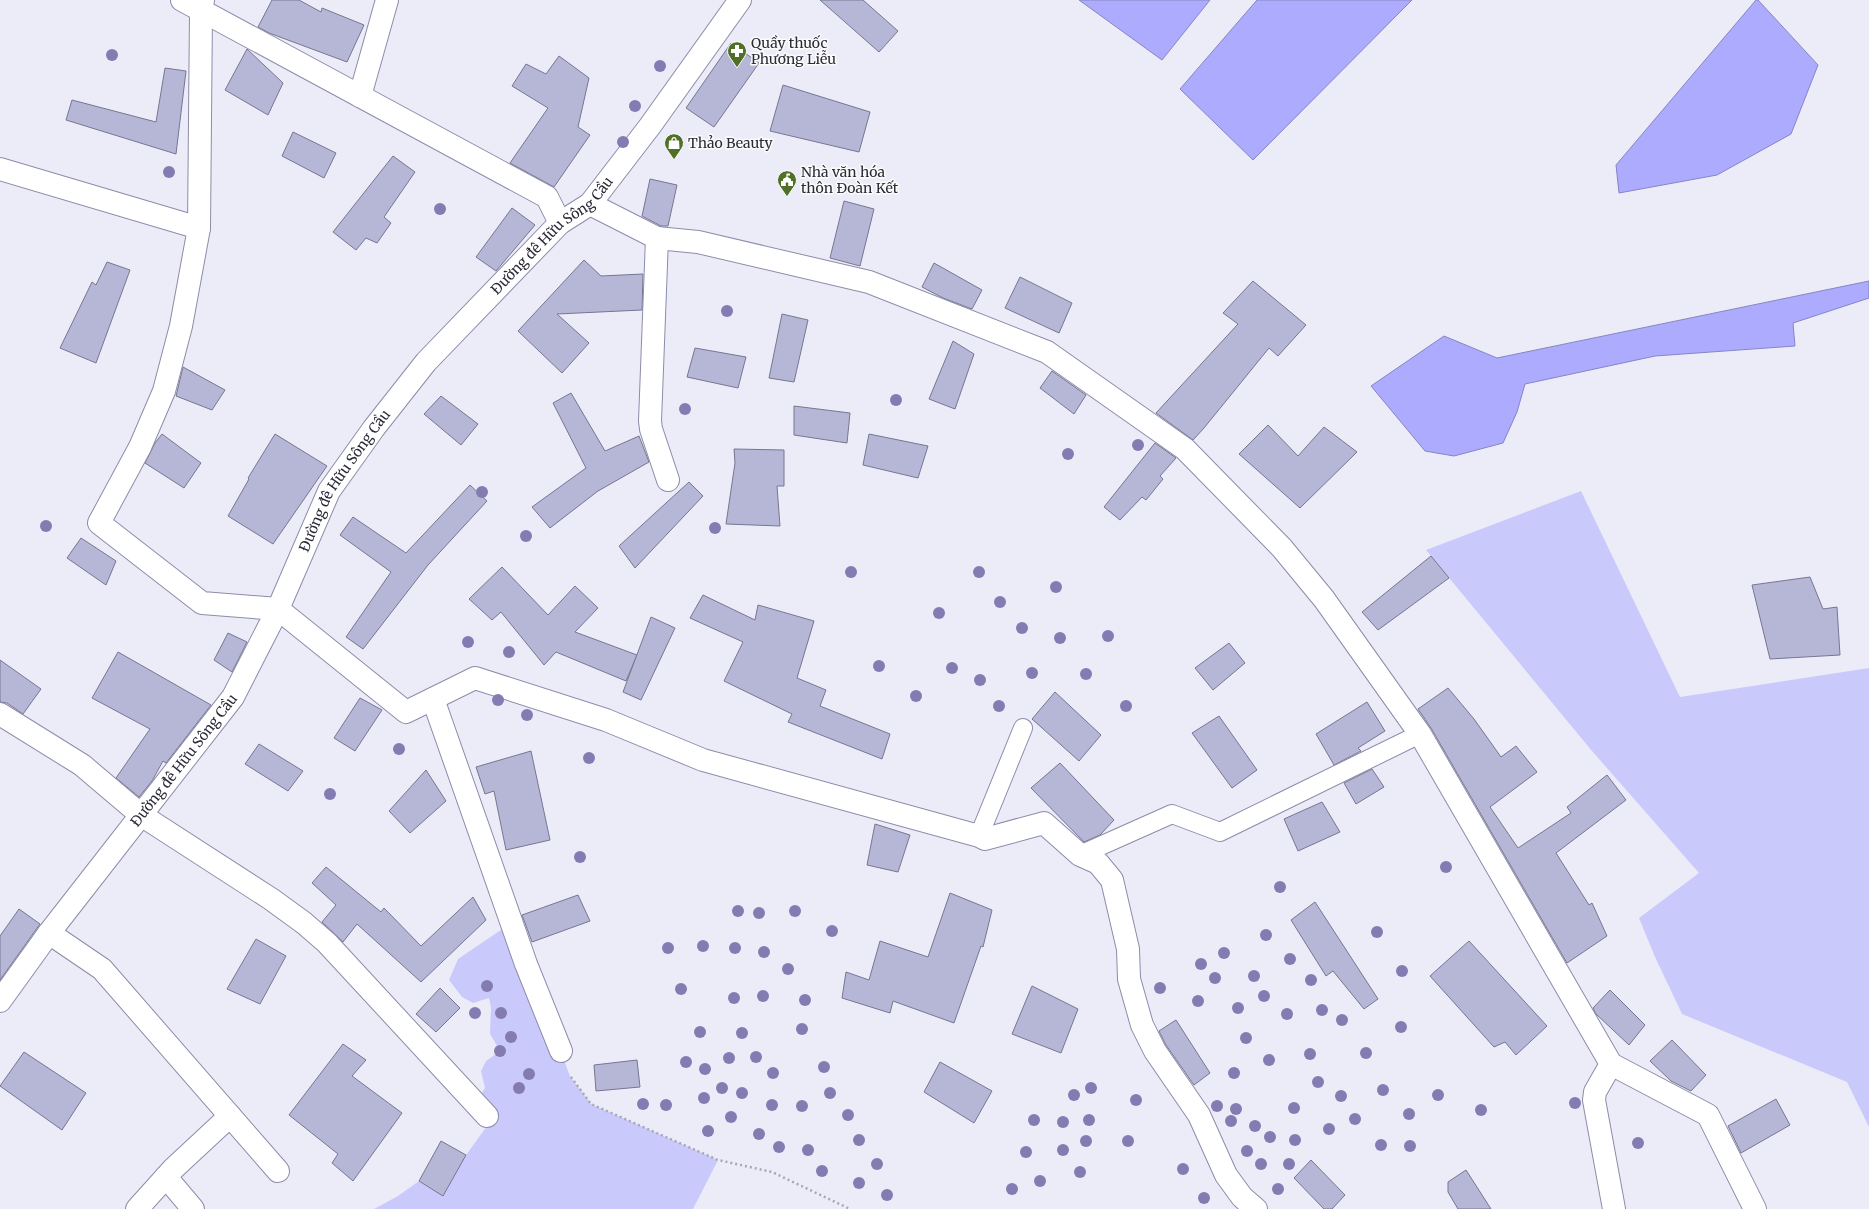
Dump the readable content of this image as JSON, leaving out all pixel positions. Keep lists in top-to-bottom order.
{
  "streets": {
    "street": ["Đường đê Hữu Sông Cầu"]
  },
  "places": {
    "pharmacy": ["Quầy thuốc Phương Liễu"],
    "shop": ["Thảo Beauty"],
    "public building": ["Nhà văn hóa thôn Đoàn Kết"]
  }
}
